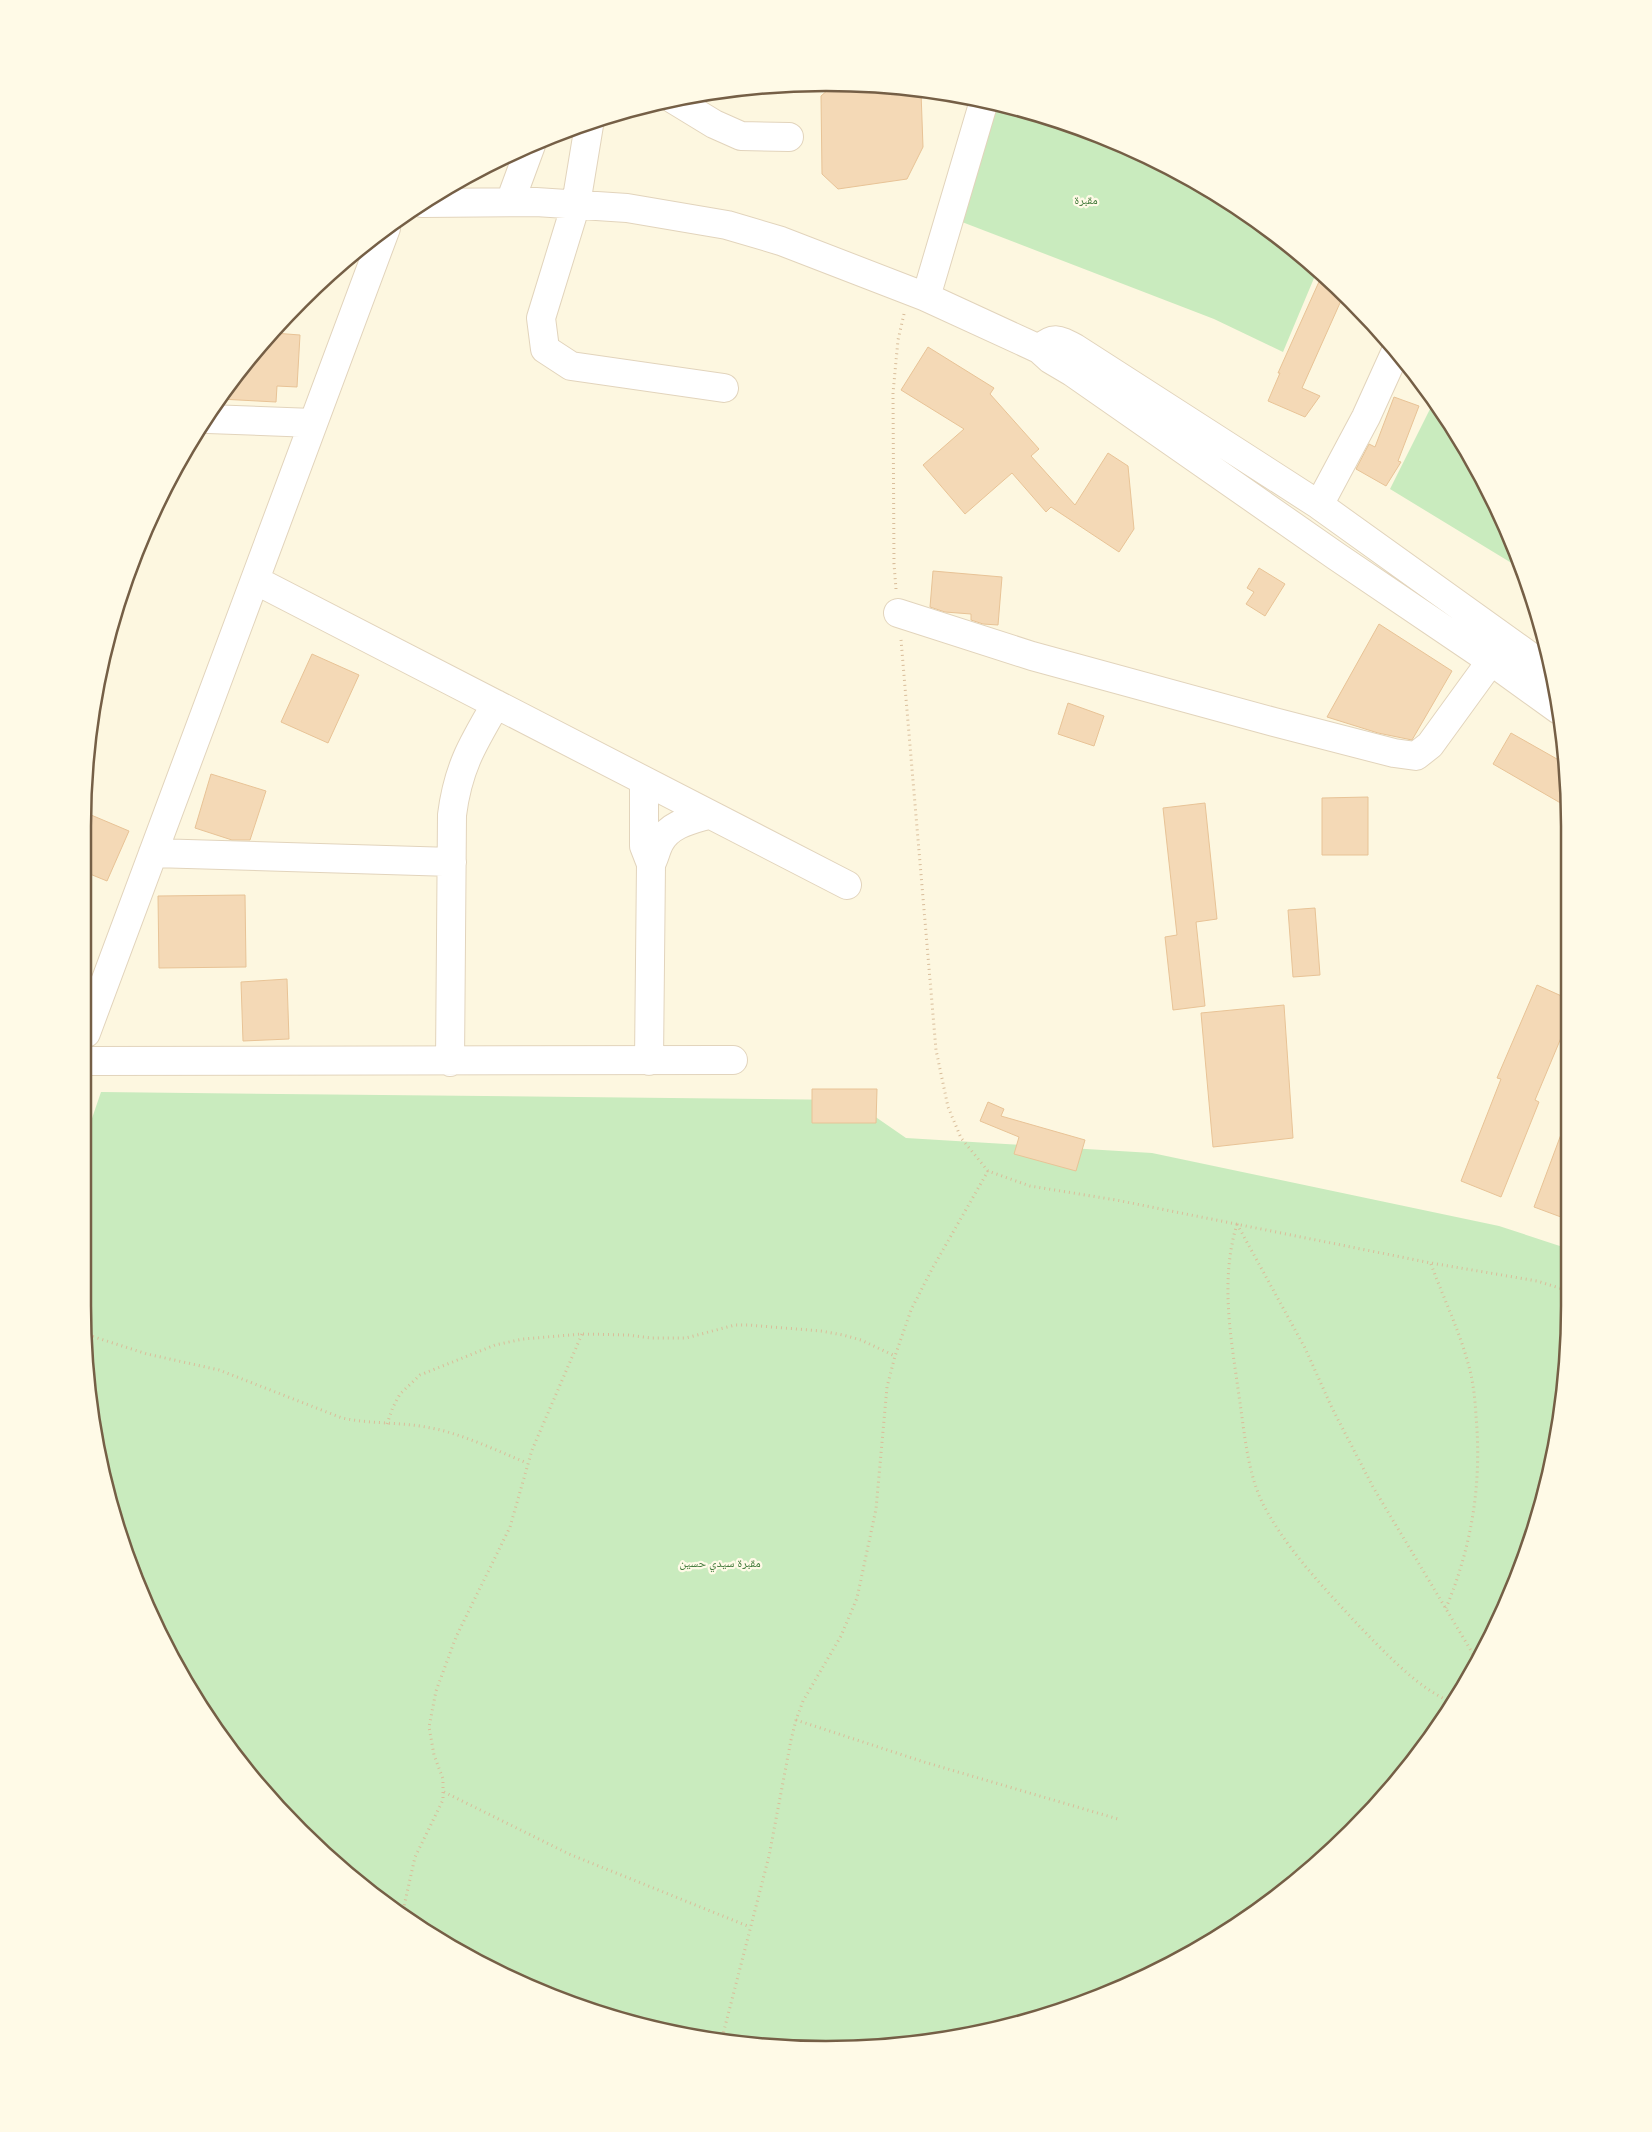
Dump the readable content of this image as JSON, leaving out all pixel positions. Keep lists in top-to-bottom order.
{
  "parks": ["مقبرة", "مقبرة سيدي حسين"]
}
